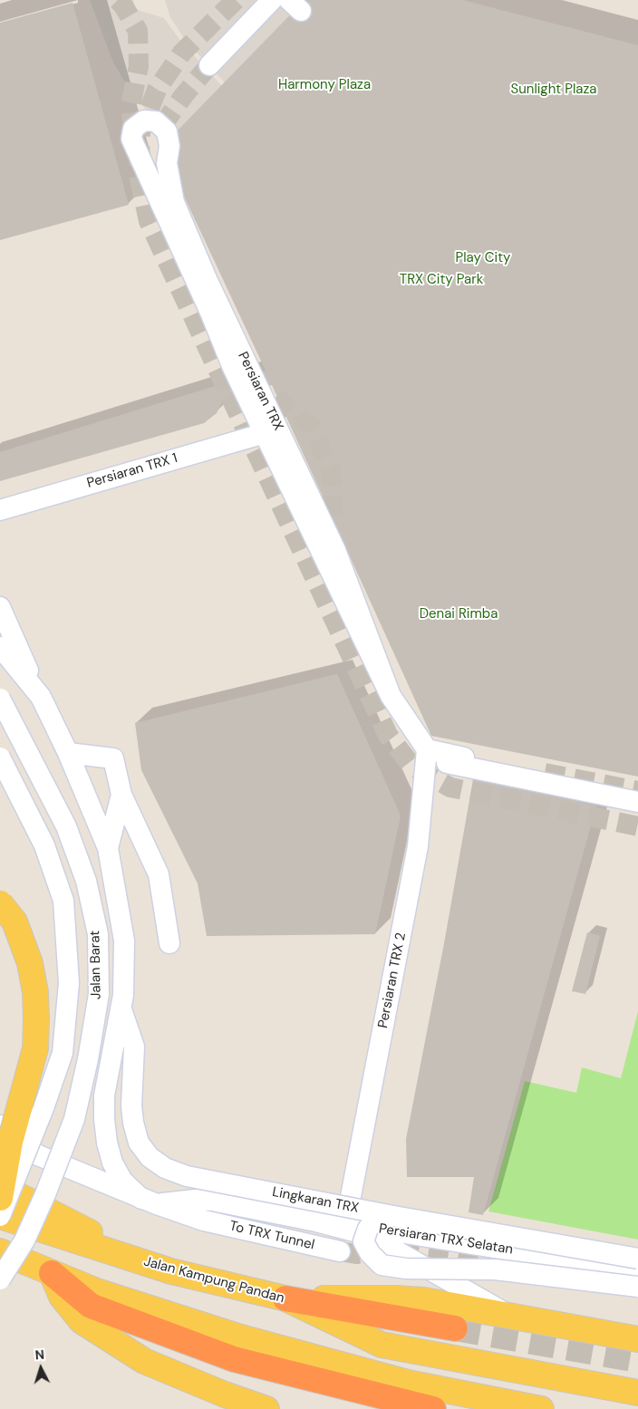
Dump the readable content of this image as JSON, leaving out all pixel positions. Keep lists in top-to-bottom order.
{
  "streets": {
    "main road": ["Jalan Kampung Pandan"],
    "street": [
      "Persiaran TRX",
      "Persiaran TRX 1",
      "Jalan Barat",
      "Persiaran TRX 2",
      "Lingkaran TRX",
      "To TRX Tunnel",
      "Persiaran TRX Selatan"
    ]
  },
  "crossings": [
    ["Persiaran TRX", "Persiaran TRX 1"],
    ["Persiaran TRX", "Persiaran TRX 2"],
    ["Jalan Barat", "Jalan Kampung Pandan"],
    ["Persiaran TRX 2", "Persiaran TRX Selatan"]
  ],
  "parks": [
    "Harmony Plaza",
    "Sunlight Plaza",
    "Play City",
    "TRX City Park",
    "Denai Rimba"
  ],
  "north": "top"
}
